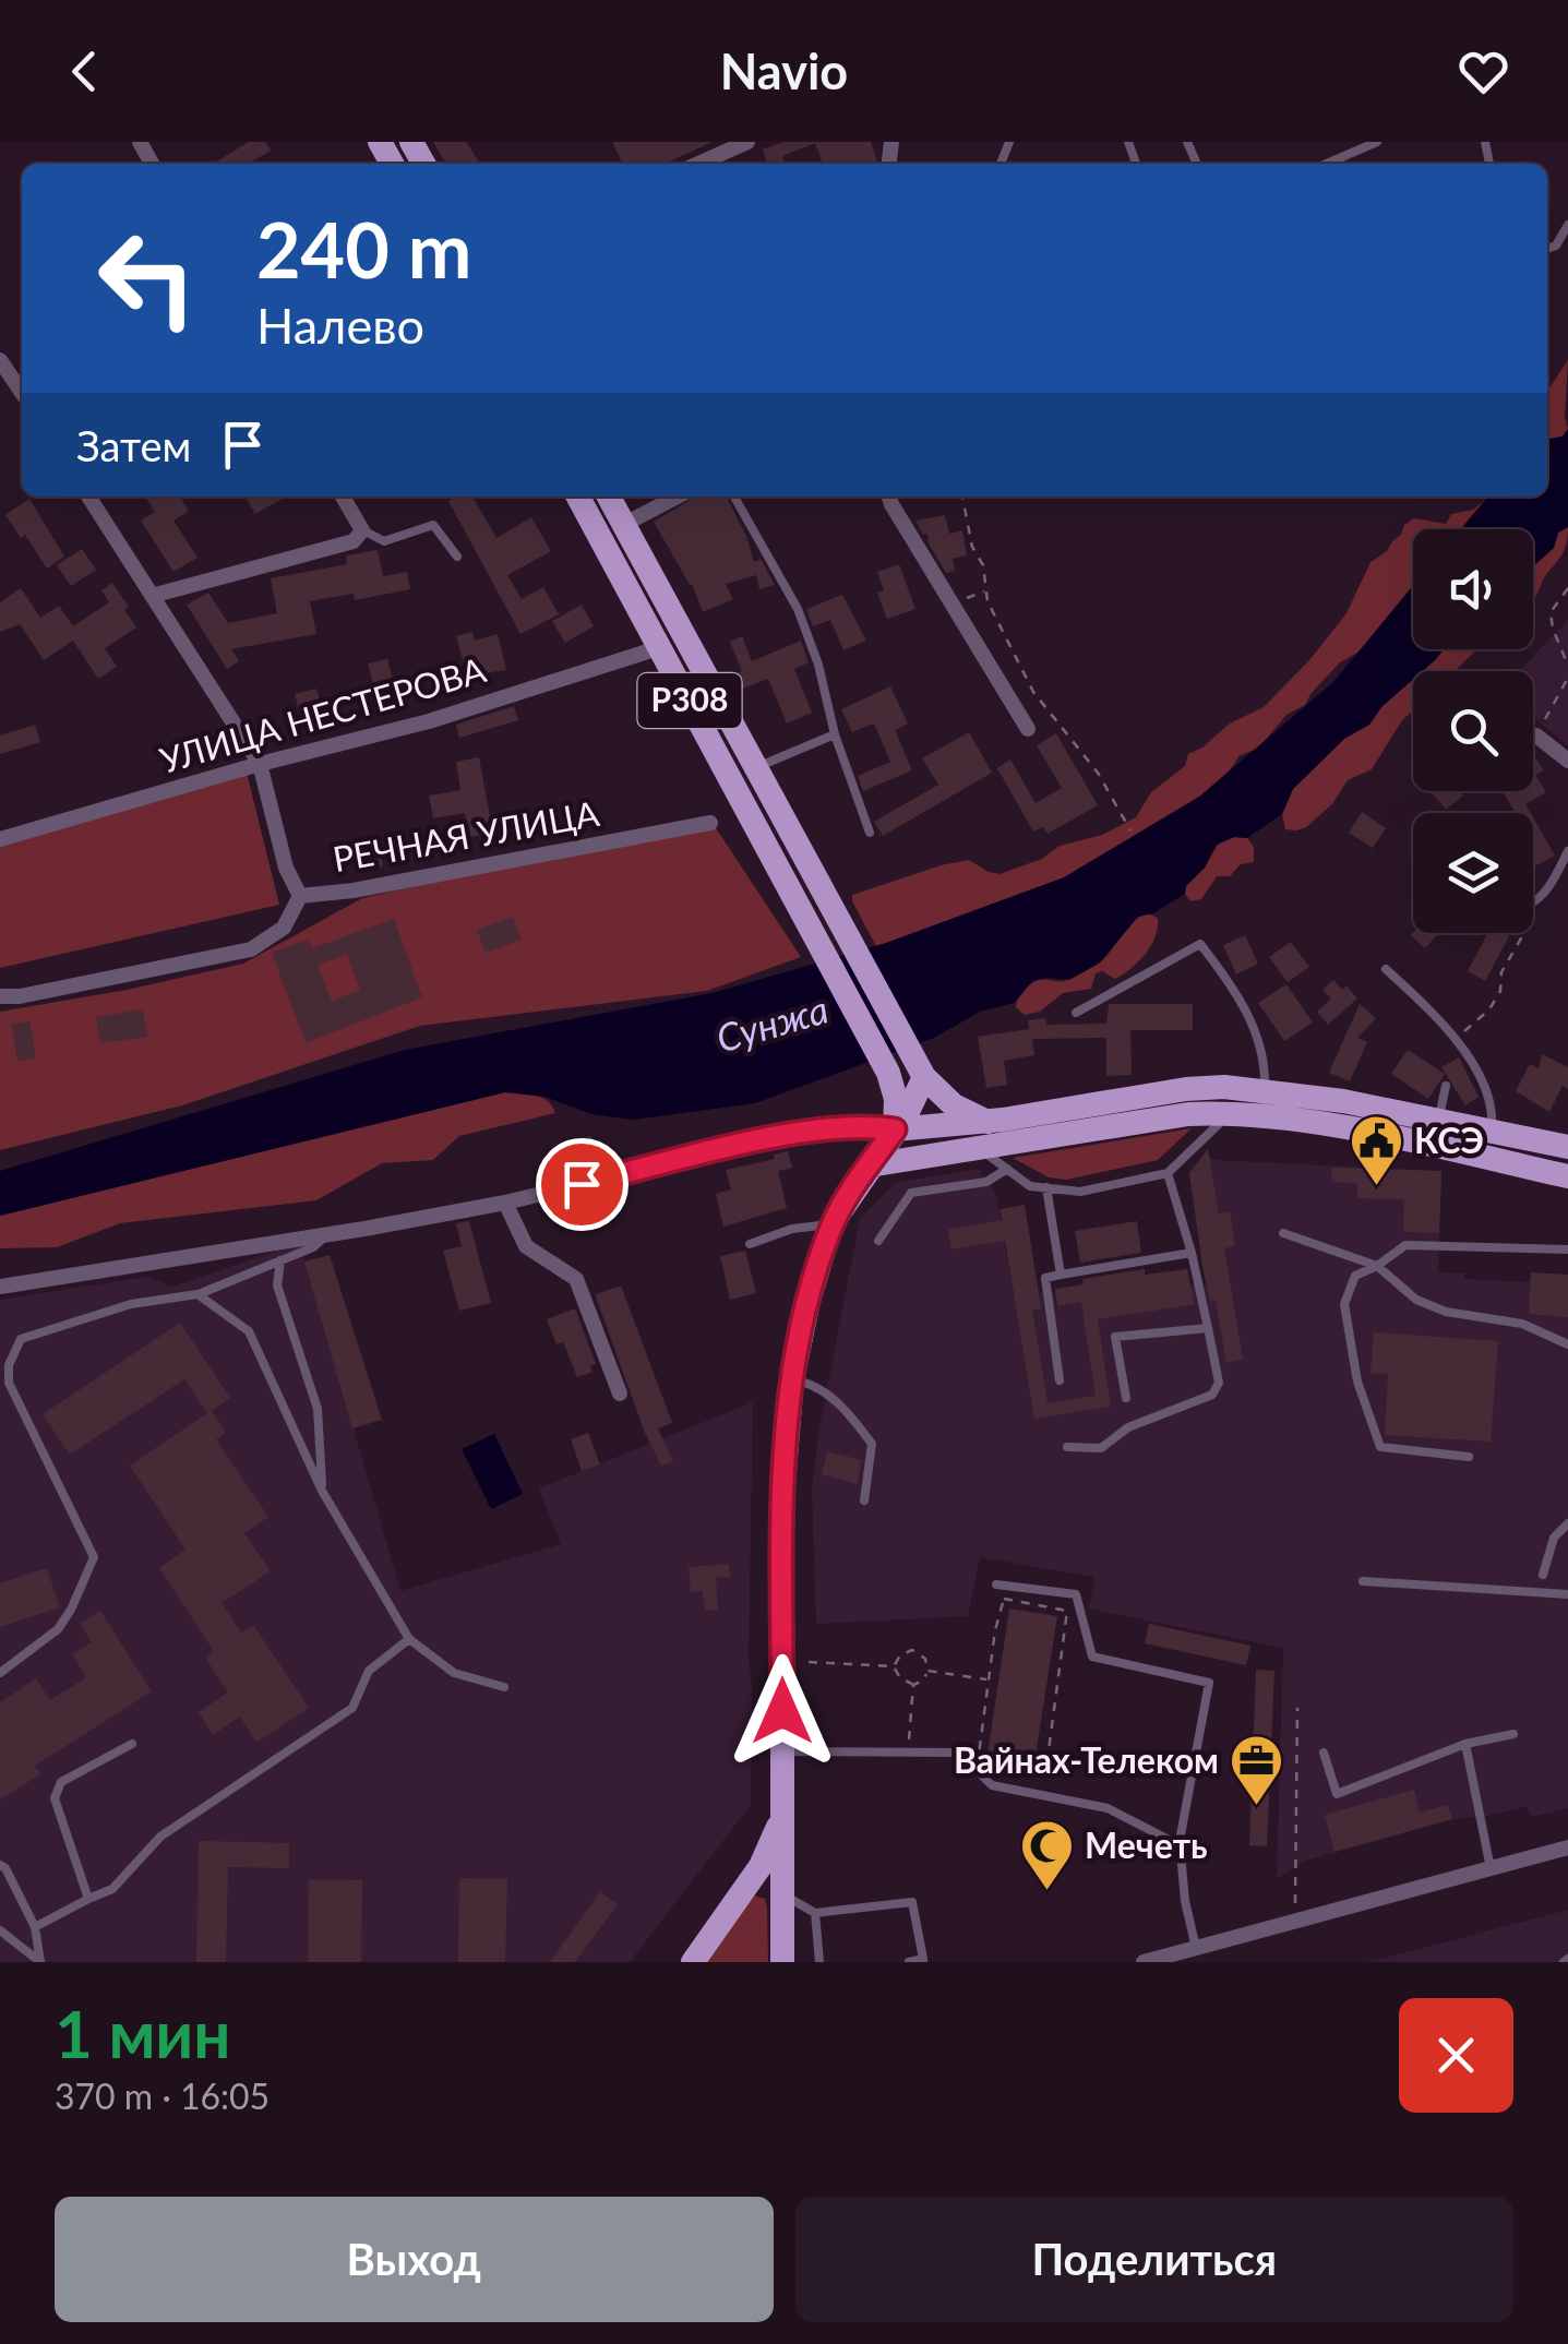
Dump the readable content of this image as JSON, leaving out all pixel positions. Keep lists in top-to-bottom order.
{
  "streets": {
    "main road": ["P308"],
    "street": ["УЛИЦА НЕСТЕРОВА", "РЕЧНАЯ УЛИЦА"]
  },
  "crossings": [
    ["P308", "УЛИЦА НЕСТЕРОВА"]
  ],
  "water": ["Сунжа"],
  "places": {
    "public building": ["КСЭ"],
    "office": ["Вайнах-Телеком"],
    "mosque": ["Мечеть"]
  },
  "page": {
    "header": "Navio",
    "turn": ["240 m", "Налево"],
    "then": "Затем",
    "heading": ["1 мин", "370 m · 16:05"],
    "buttons": ["Выход", "Поделиться"]
  }
}
